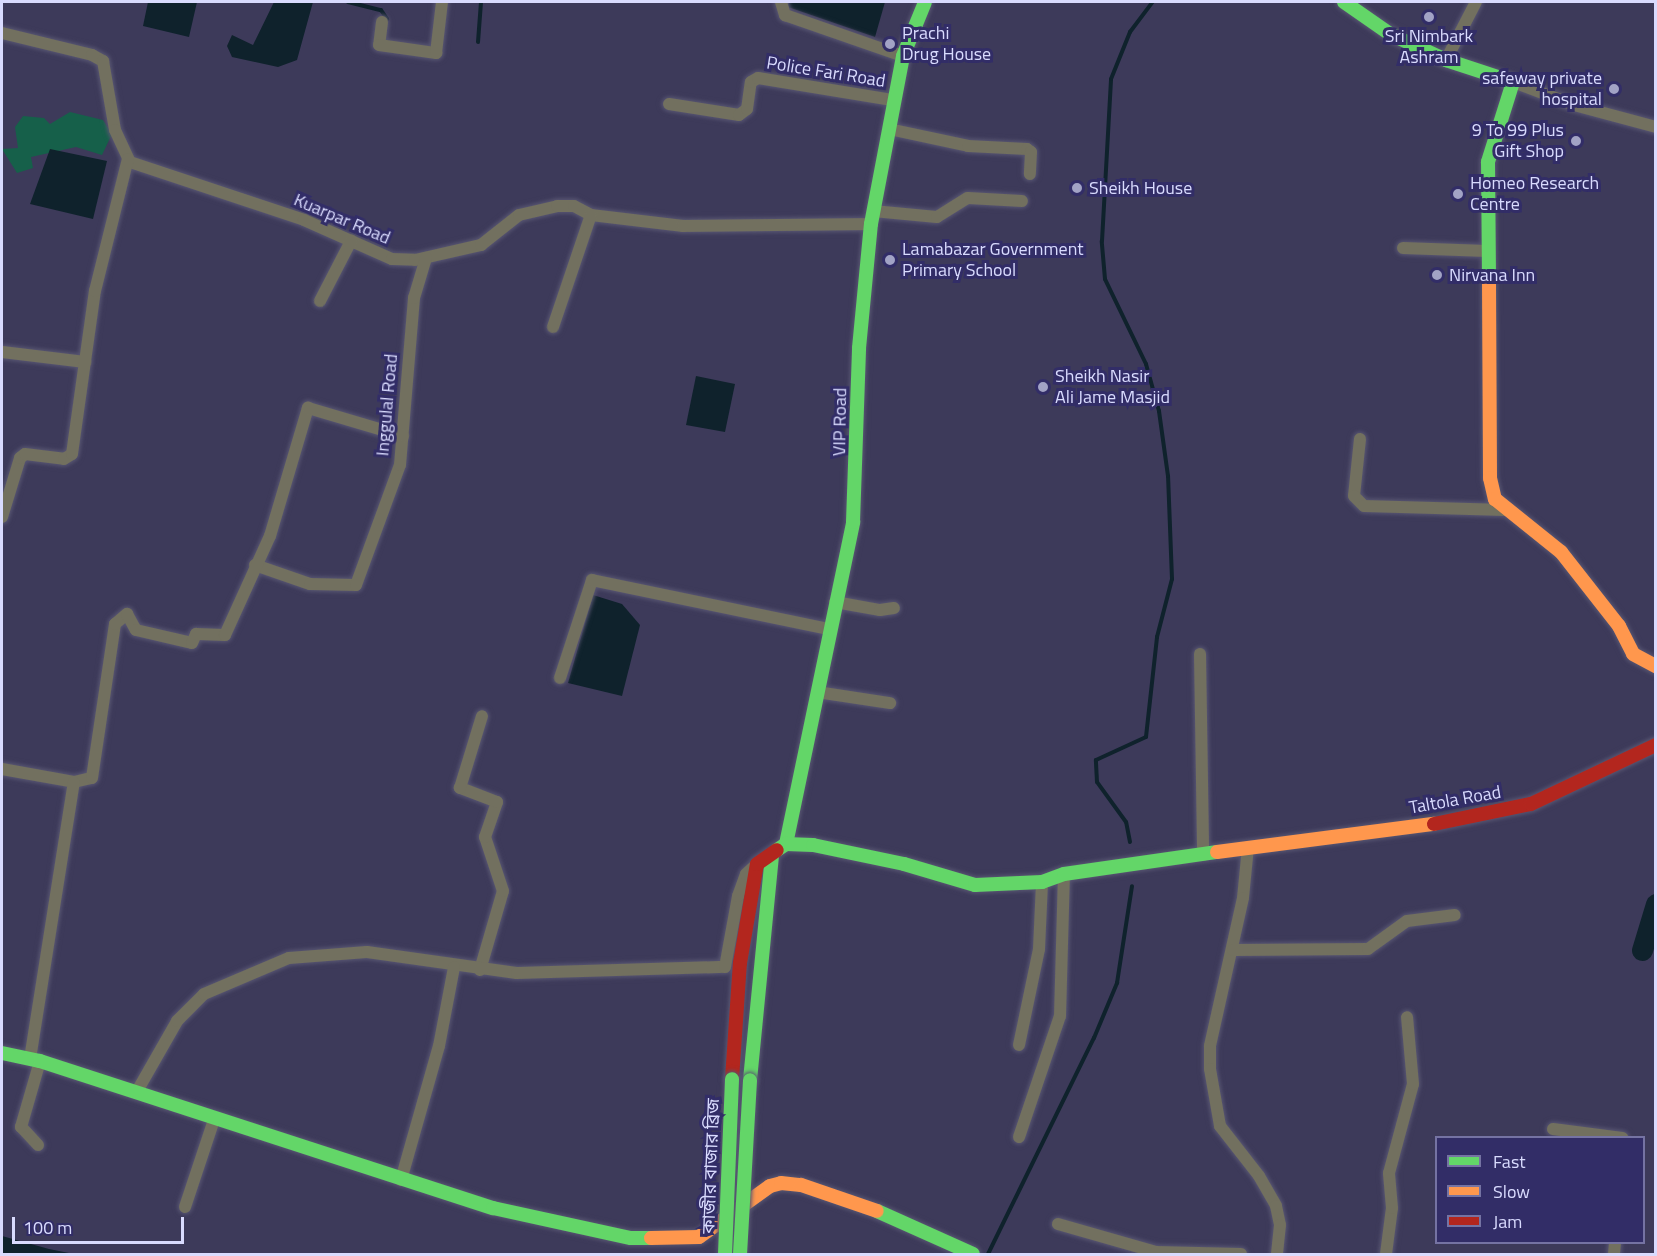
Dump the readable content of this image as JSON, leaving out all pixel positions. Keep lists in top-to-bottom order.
{
  "streets": {
    "street": [
      "Police Fari Road",
      "Kuarpar Road",
      "Inggulal Road",
      "VIP Road",
      "Taltola Road",
      "কাজীর বাজার ব্রিজ"
    ]
  },
  "crossings": [
    ["Police Fari Road", "VIP Road"],
    ["Kuarpar Road", "Inggulal Road"],
    ["Kuarpar Road", "VIP Road"],
    ["VIP Road", "Taltola Road"]
  ],
  "places": [
    "Sri Nimbark Ashram",
    "Prachi Drug House",
    "safeway private hospital",
    "9 To 99 Plus Gift Shop",
    "Sheikh House",
    "Homeo Research Centre",
    "Lamabazar Government Primary School",
    "Nirvana Inn",
    "Sheikh Nasir Ali Jame Masjid"
  ],
  "legend": ["Fast", "Slow", "Jam"],
  "scale_bar": "100 m"
}
